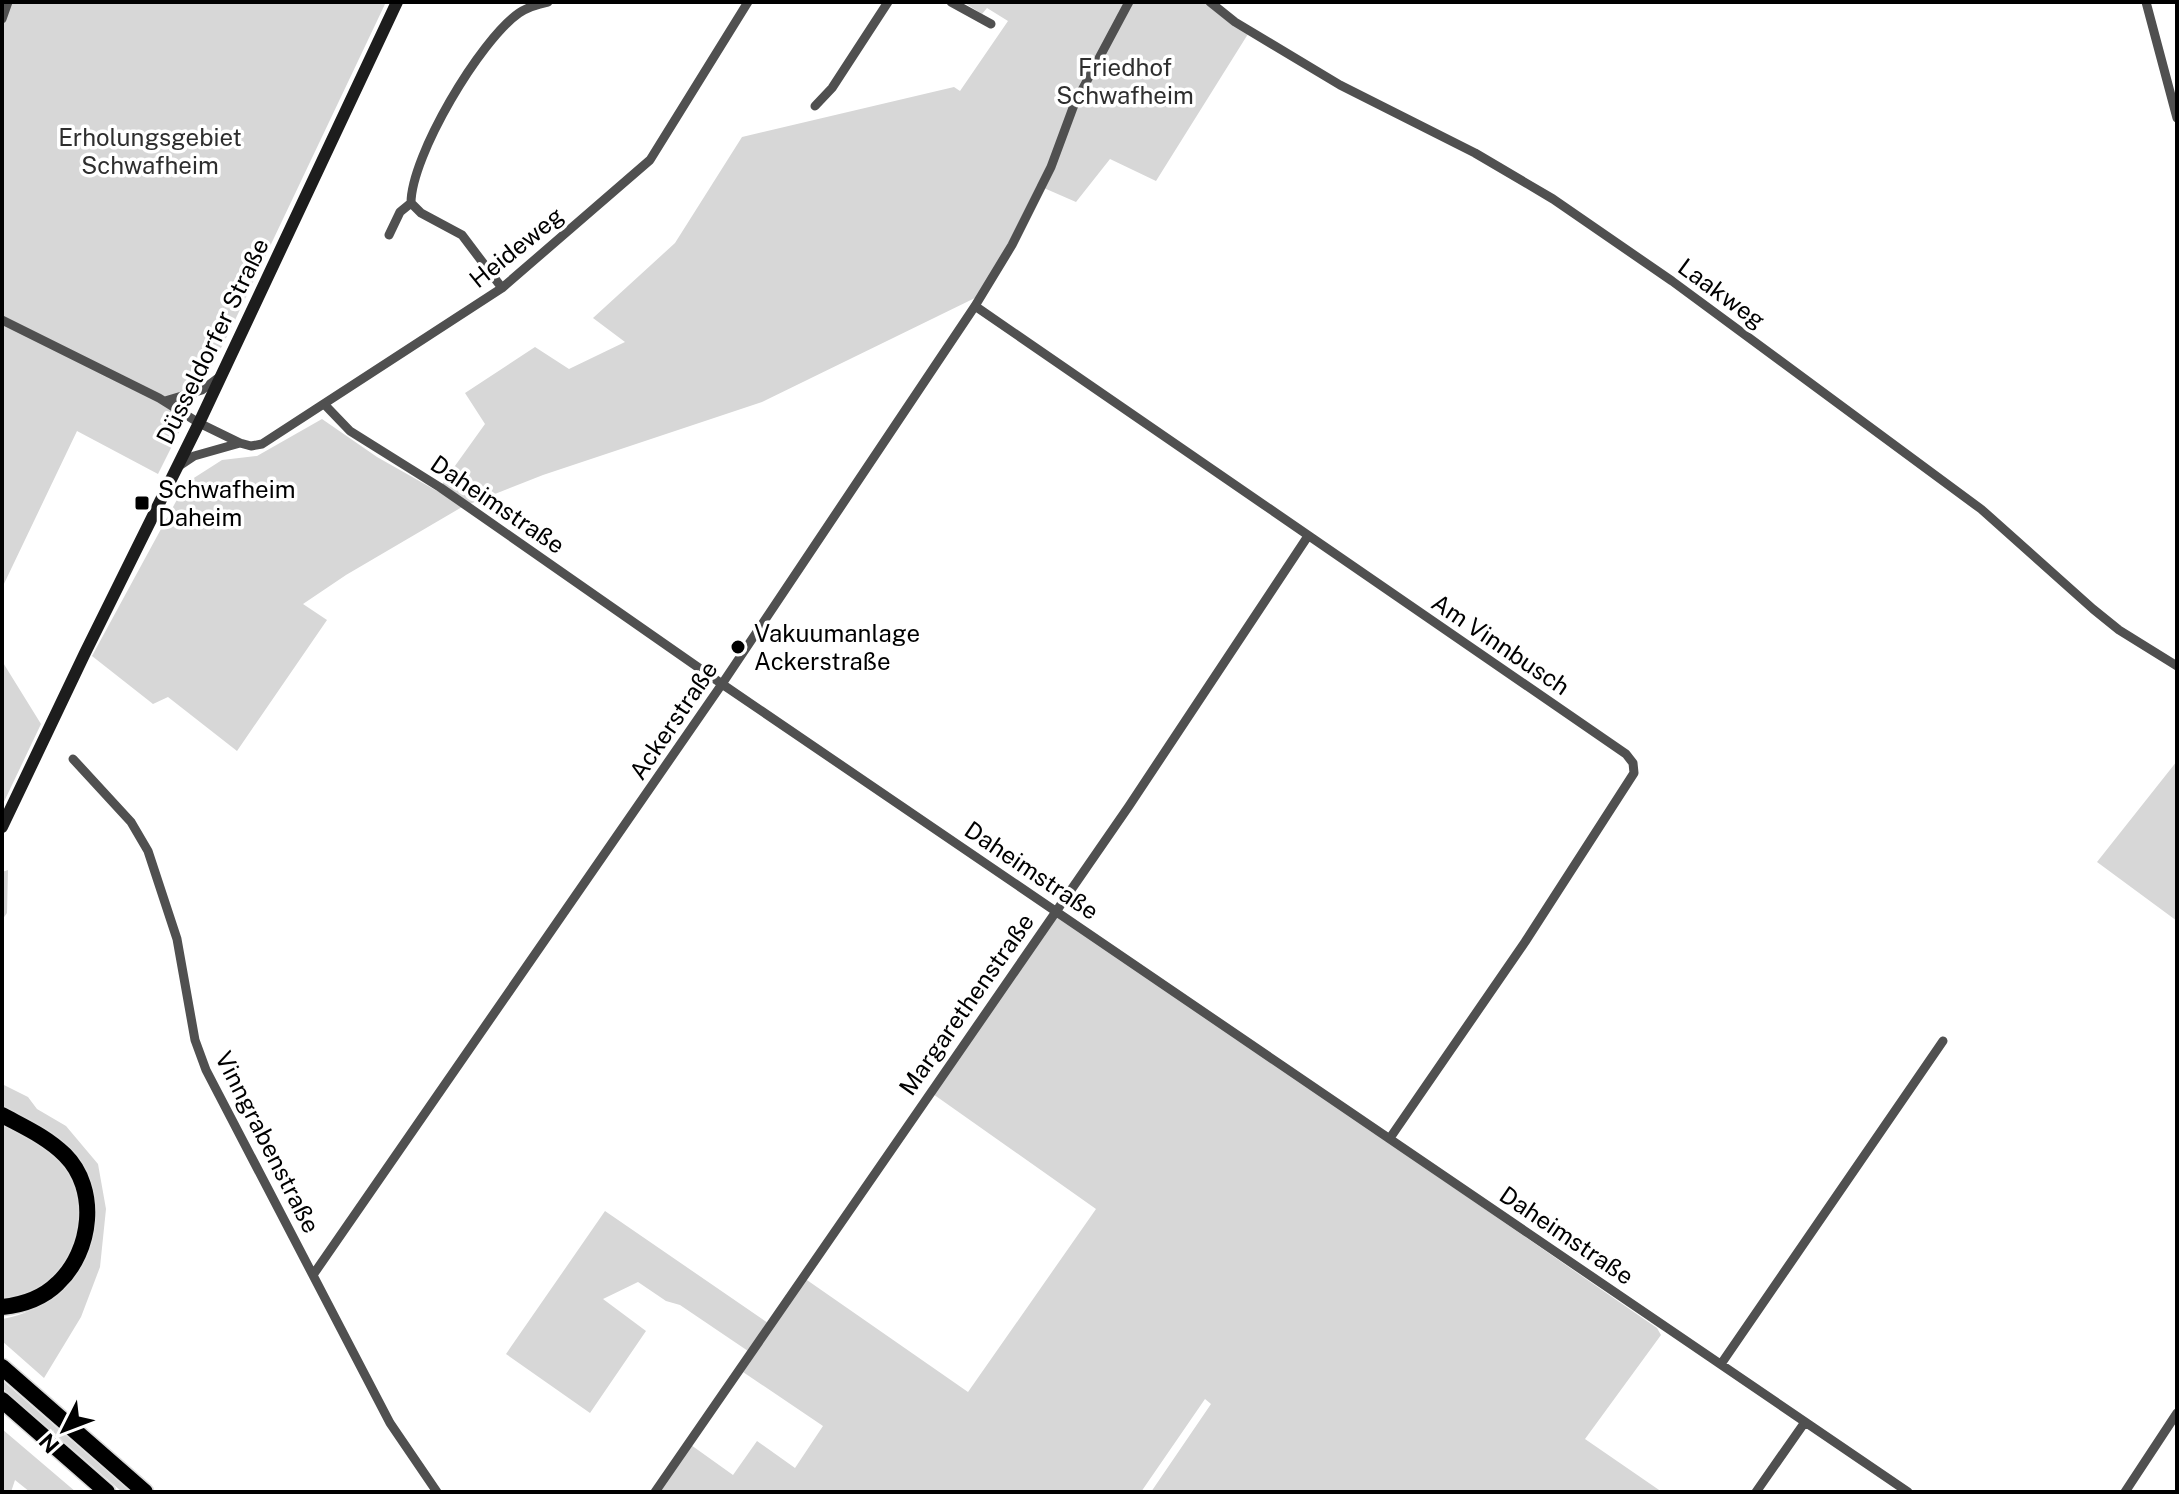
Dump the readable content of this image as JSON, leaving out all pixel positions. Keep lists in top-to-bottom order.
{
  "streets": {
    "main road": ["Düsseldorfer Straße"],
    "street": [
      "Heideweg",
      "Laakweg",
      "Daheimstraße",
      "Am Vinnbusch",
      "Ackerstraße",
      "Margarethenstraße",
      "Vinngrabenstraße"
    ]
  },
  "crossings": [
    ["Heideweg", "Düsseldorfer Straße"],
    ["Heideweg", "Daheimstraße"],
    ["Daheimstraße", "Am Vinnbusch"],
    ["Daheimstraße", "Ackerstraße"],
    ["Daheimstraße", "Margarethenstraße"],
    ["Am Vinnbusch", "Ackerstraße"],
    ["Am Vinnbusch", "Margarethenstraße"],
    ["Ackerstraße", "Vinngrabenstraße"]
  ],
  "parks": ["Friedhof Schwafheim", "Erholungsgebiet Schwafheim"],
  "places": {
    "transit": ["Schwafheim Daheim"],
    "other": ["Vakuumanlage Ackerstraße"]
  },
  "north": "bottom left"
}
